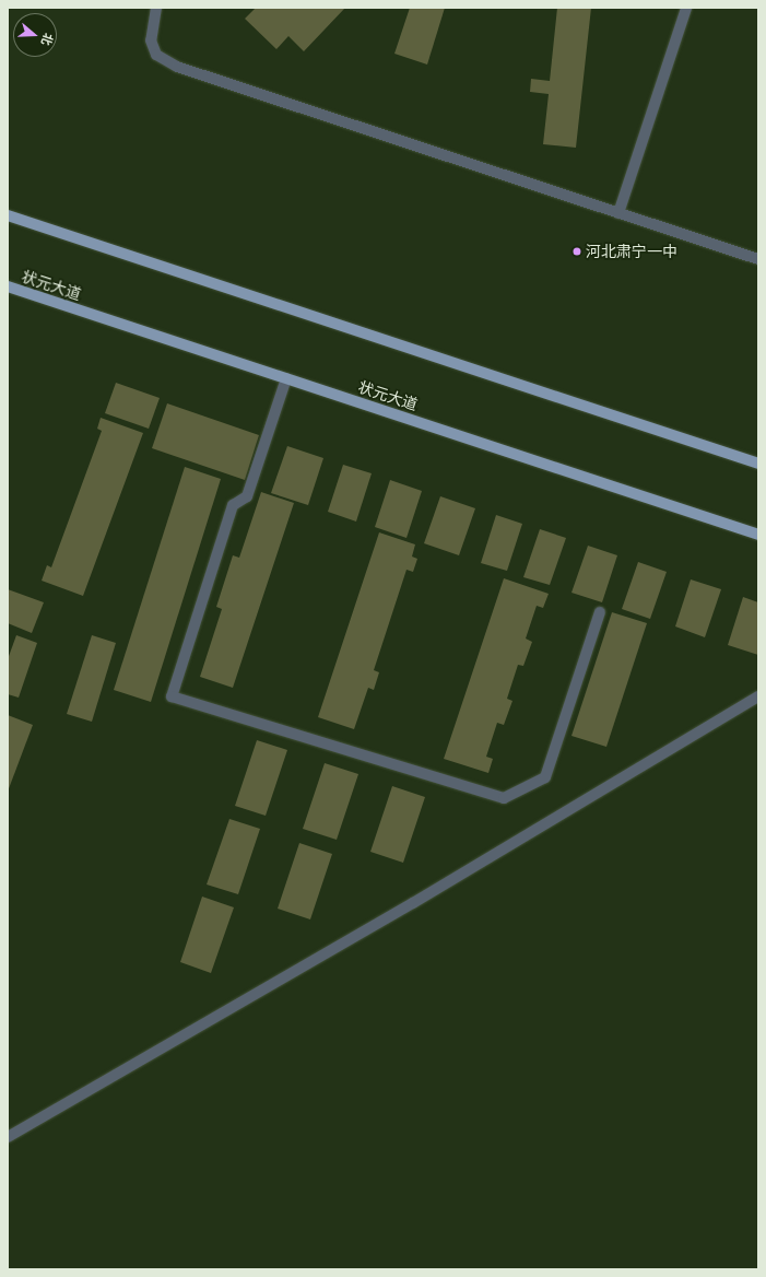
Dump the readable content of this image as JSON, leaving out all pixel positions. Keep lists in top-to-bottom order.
{
  "streets": {
    "main road": ["状元大道"]
  },
  "places": ["河北肃宁一中"],
  "north": "right"
}
